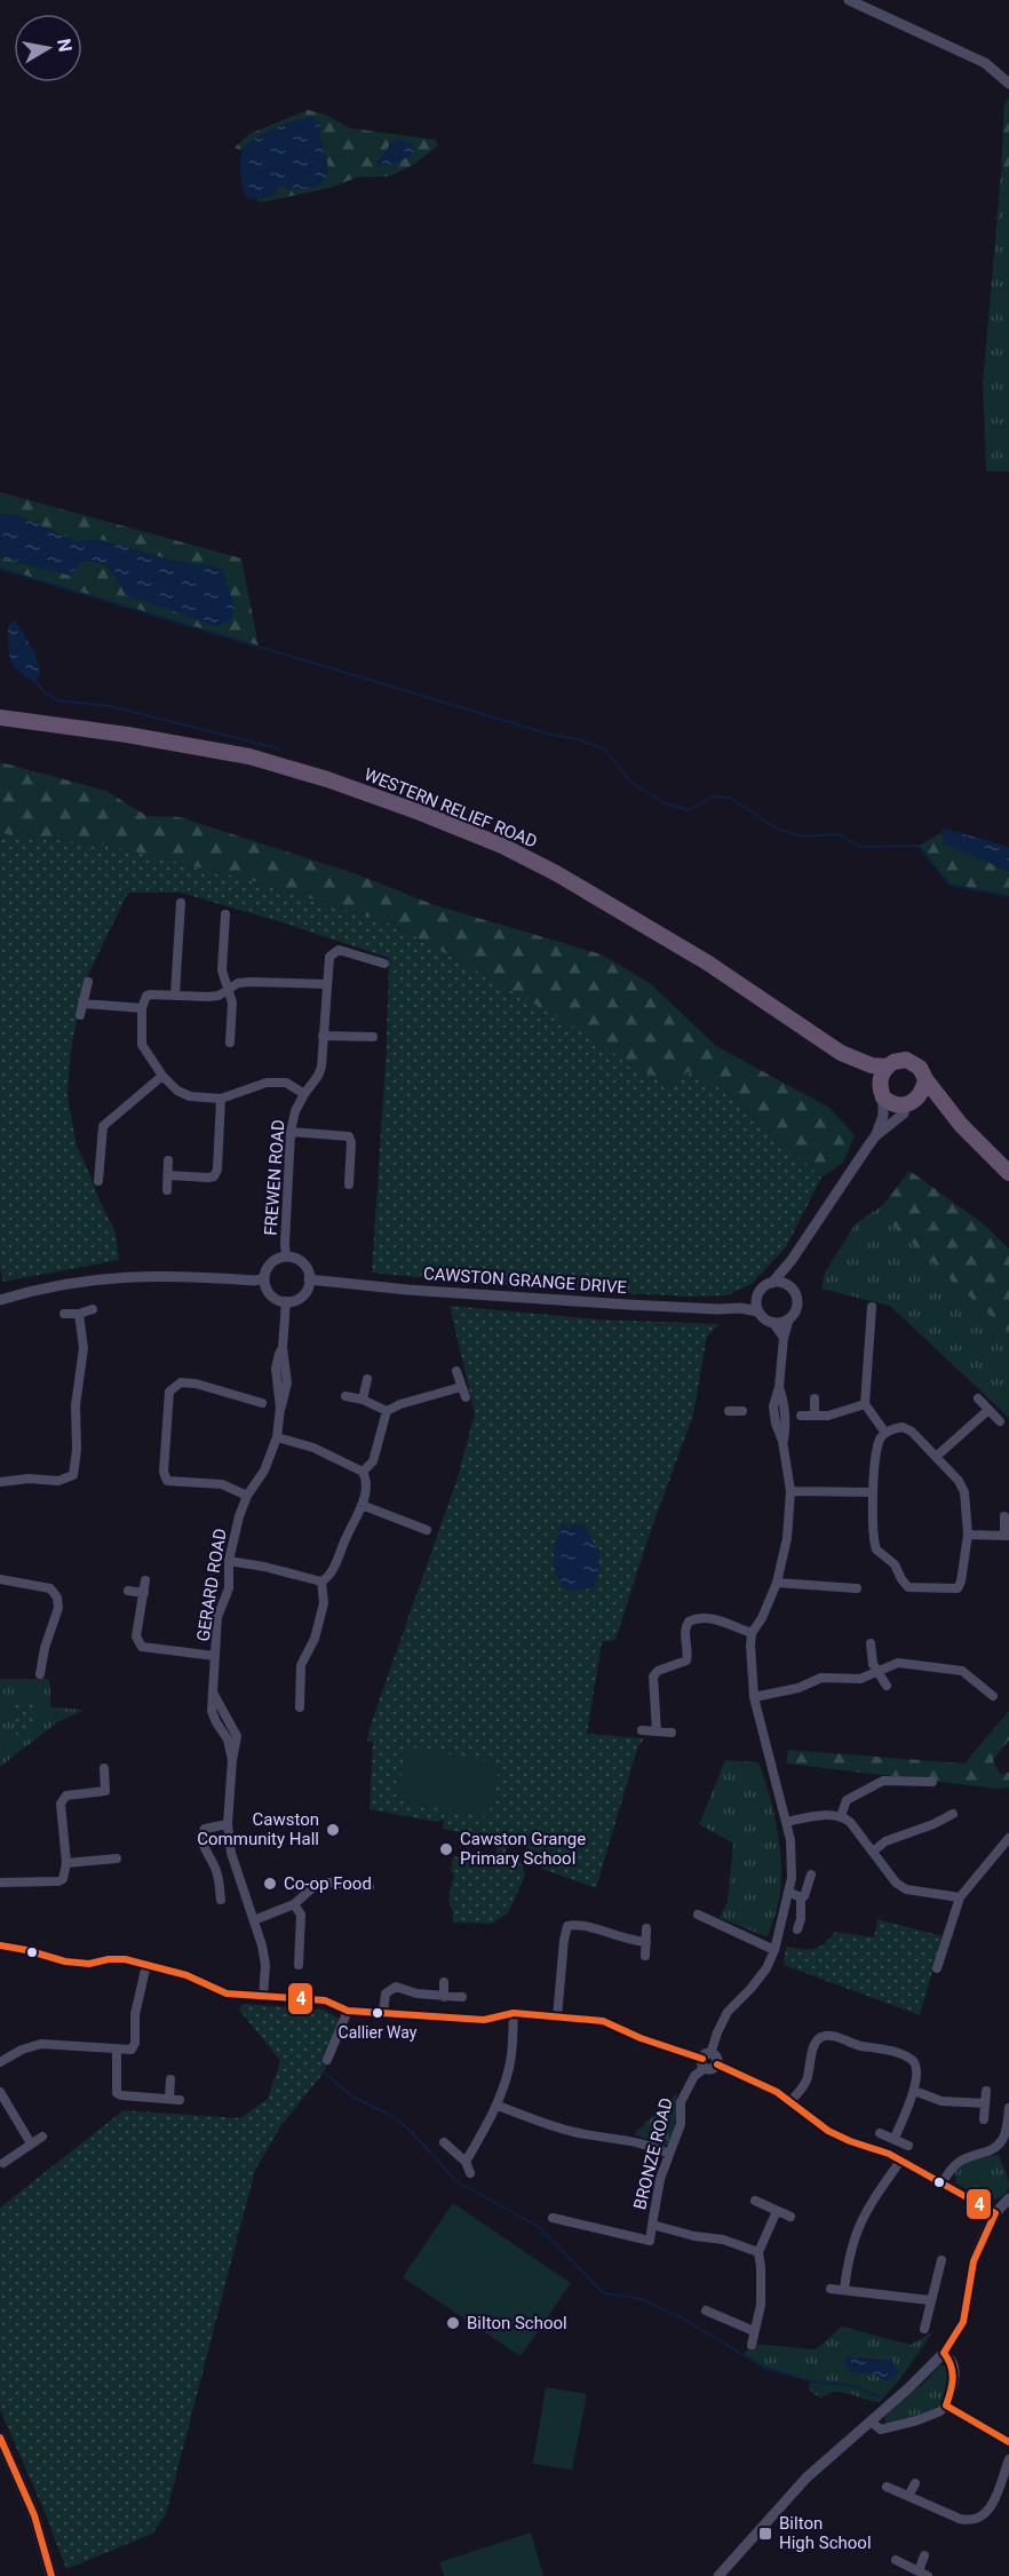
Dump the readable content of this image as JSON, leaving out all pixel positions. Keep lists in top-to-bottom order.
{
  "streets": {
    "highway": ["WESTERN RELIEF ROAD"],
    "street": [
      "FREWEN ROAD",
      "CAWSTON GRANGE DRIVE",
      "GERARD ROAD",
      "BRONZE ROAD"
    ]
  },
  "crossings": [
    ["FREWEN ROAD", "CAWSTON GRANGE DRIVE"],
    ["FREWEN ROAD", "GERARD ROAD"],
    ["CAWSTON GRANGE DRIVE", "GERARD ROAD"]
  ],
  "places": {
    "other": [
      "Cawston Community Hall",
      "Cawston Grange Primary School",
      "Co-op Food",
      "Callier Way",
      "Bilton School"
    ],
    "transit": ["Bilton High School"]
  },
  "lines": ["transit line 4"],
  "north": "right"
}
